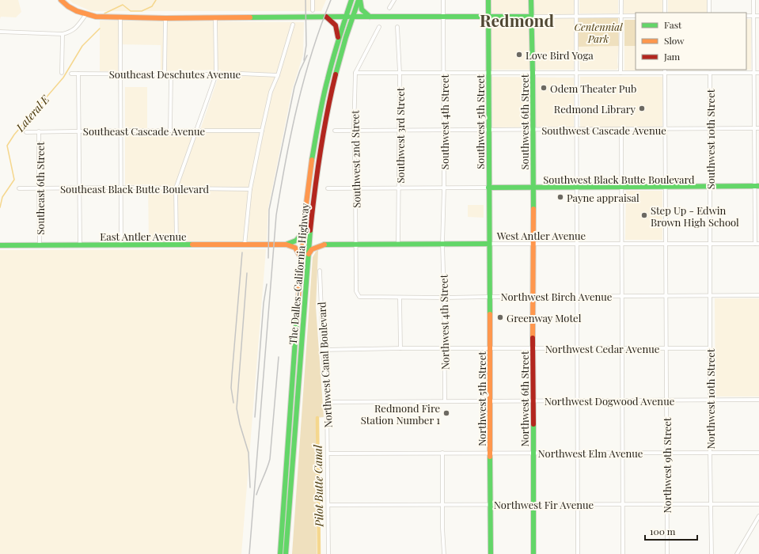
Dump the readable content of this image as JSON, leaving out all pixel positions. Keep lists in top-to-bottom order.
{
  "streets": {
    "main road": [
      "Southwest 5th Street",
      "Southwest 6th Street",
      "Southwest Black Butte Boulevard",
      "West Antler Avenue",
      "East Antler Avenue",
      "The Dalles-California Highway",
      "Northwest 5th Street",
      "Northwest 6th Street"
    ],
    "street": [
      "Southeast Deschutes Avenue",
      "Southwest 4th Street",
      "Southwest Cascade Avenue",
      "Southeast Cascade Avenue",
      "Southwest 3rd Street",
      "Southwest 10th Street",
      "Southwest 2nd Street",
      "Southeast 6th Street",
      "Southeast Black Butte Boulevard",
      "Northwest Birch Avenue",
      "Northwest 4th Street",
      "Northwest Cedar Avenue",
      "Northwest Canal Boulevard",
      "Northwest 10th Street",
      "Northwest Dogwood Avenue",
      "Northwest Elm Avenue",
      "Northwest 9th Street",
      "Northwest Fir Avenue"
    ]
  },
  "crossings": [
    ["Southwest 4th Street", "Southwest Cascade Avenue"],
    ["Southwest 4th Street", "Southwest Black Butte Boulevard"],
    ["Southwest 4th Street", "West Antler Avenue"],
    ["Southwest 4th Street", "Northwest 4th Street"],
    ["Southwest 5th Street", "Southwest Cascade Avenue"],
    ["Southwest 5th Street", "Southwest Black Butte Boulevard"],
    ["Southwest 5th Street", "West Antler Avenue"],
    ["Southwest 5th Street", "Northwest 5th Street"],
    ["Southwest 6th Street", "Southwest Cascade Avenue"],
    ["Southwest 6th Street", "Southwest Black Butte Boulevard"],
    ["Southwest 6th Street", "West Antler Avenue"],
    ["Southwest 6th Street", "Northwest 6th Street"],
    ["Southwest Cascade Avenue", "Southwest 3rd Street"],
    ["Southwest Cascade Avenue", "Southwest 10th Street"],
    ["Southwest Cascade Avenue", "Southwest 2nd Street"],
    ["Southwest Cascade Avenue", "Northwest 9th Street"],
    ["Southeast Cascade Avenue", "Southeast 6th Street"],
    ["Southwest 3rd Street", "Southwest Black Butte Boulevard"],
    ["Southwest 3rd Street", "West Antler Avenue"],
    ["Southwest 10th Street", "Southwest Black Butte Boulevard"],
    ["Southwest 10th Street", "West Antler Avenue"],
    ["Southwest 10th Street", "Northwest 10th Street"],
    ["Southwest 2nd Street", "Southwest Black Butte Boulevard"],
    ["Southwest 2nd Street", "West Antler Avenue"],
    ["Southwest 2nd Street", "Northwest Birch Avenue"],
    ["Southwest Black Butte Boulevard", "Northwest 9th Street"],
    ["Southeast 6th Street", "Southeast Black Butte Boulevard"],
    ["Southeast 6th Street", "East Antler Avenue"],
    ["West Antler Avenue", "Northwest 4th Street"],
    ["West Antler Avenue", "Northwest 5th Street"],
    ["West Antler Avenue", "Northwest 6th Street"],
    ["West Antler Avenue", "Northwest 10th Street"],
    ["West Antler Avenue", "Northwest 9th Street"],
    ["Northwest Birch Avenue", "Northwest 4th Street"],
    ["Northwest Birch Avenue", "Northwest 5th Street"],
    ["Northwest Birch Avenue", "Northwest 6th Street"],
    ["Northwest Birch Avenue", "Northwest 10th Street"],
    ["Northwest Birch Avenue", "Northwest 9th Street"],
    ["Northwest 4th Street", "Northwest Cedar Avenue"],
    ["Northwest 4th Street", "Northwest Dogwood Avenue"],
    ["Northwest Cedar Avenue", "Northwest Canal Boulevard"],
    ["Northwest Cedar Avenue", "Northwest 5th Street"],
    ["Northwest Cedar Avenue", "Northwest 6th Street"],
    ["Northwest Cedar Avenue", "Northwest 10th Street"],
    ["Northwest Cedar Avenue", "Northwest 9th Street"],
    ["Northwest Canal Boulevard", "Northwest Dogwood Avenue"],
    ["Northwest Canal Boulevard", "Northwest Elm Avenue"],
    ["Northwest Canal Boulevard", "Northwest Fir Avenue"],
    ["Northwest 5th Street", "Northwest Dogwood Avenue"],
    ["Northwest 5th Street", "Northwest Elm Avenue"],
    ["Northwest 5th Street", "Northwest Fir Avenue"],
    ["Northwest 6th Street", "Northwest Dogwood Avenue"],
    ["Northwest 6th Street", "Northwest Elm Avenue"],
    ["Northwest 6th Street", "Northwest Fir Avenue"],
    ["Northwest 10th Street", "Northwest Dogwood Avenue"],
    ["Northwest 10th Street", "Northwest Elm Avenue"],
    ["Northwest 10th Street", "Northwest Fir Avenue"],
    ["Northwest Dogwood Avenue", "Northwest 9th Street"],
    ["Northwest Elm Avenue", "Northwest 9th Street"],
    ["Northwest 9th Street", "Northwest Fir Avenue"]
  ],
  "districts": ["Redmond"],
  "water": ["Lateral E", "Pilot Butte Canal"],
  "parks": ["Centennial Park"],
  "places": [
    "Love Bird Yoga",
    "Odem Theater Pub",
    "Redmond Library",
    "Payne appraisal",
    "Step Up - Edwin Brown High School",
    "Greenway Motel",
    "Redmond Fire Station Number 1"
  ],
  "legend": ["Fast", "Slow", "Jam"],
  "scale_bar": "100 m"
}
